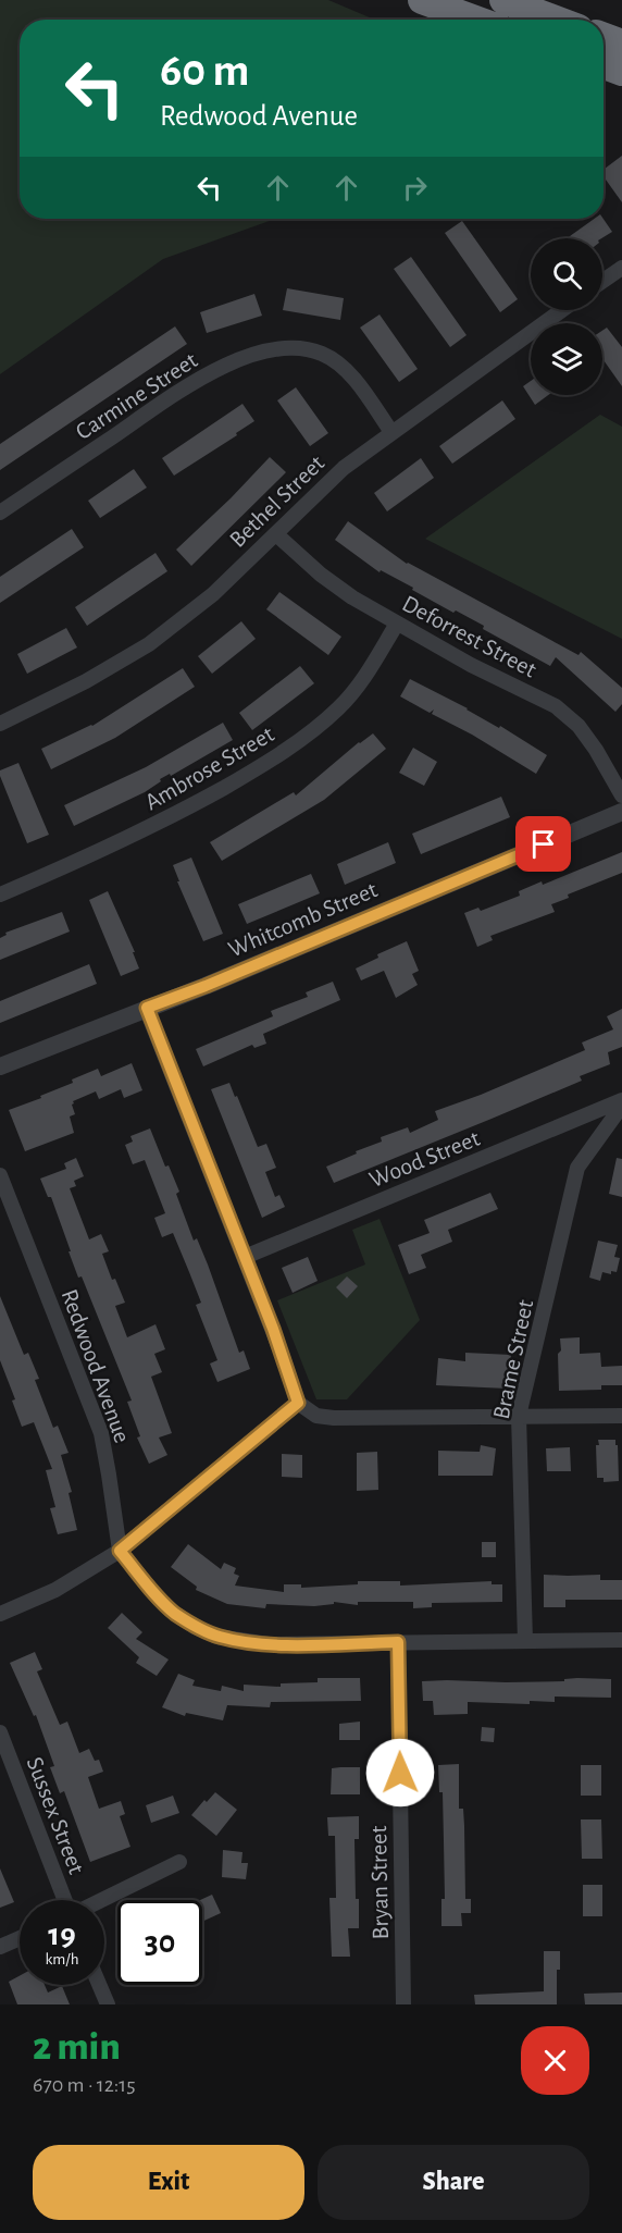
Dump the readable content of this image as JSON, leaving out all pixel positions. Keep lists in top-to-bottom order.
{
  "streets": {
    "street": [
      "Carmine Street",
      "Bethel Street",
      "Deforrest Street",
      "Ambrose Street",
      "Whitcomb Street",
      "Wood Street",
      "Brame Street",
      "Redwood Avenue",
      "Sussex Street",
      "Bryan Street"
    ]
  },
  "crossings": [
    ["Carmine Street", "Bethel Street"],
    ["Bethel Street", "Deforrest Street"],
    ["Deforrest Street", "Ambrose Street"]
  ],
  "page": {
    "turn": ["60 m", "Redwood Avenue"],
    "speed": "19 km/h",
    "limit": "30",
    "heading": ["2 min", "670 m · 12:15"],
    "buttons": ["Exit", "Share"]
  }
}
